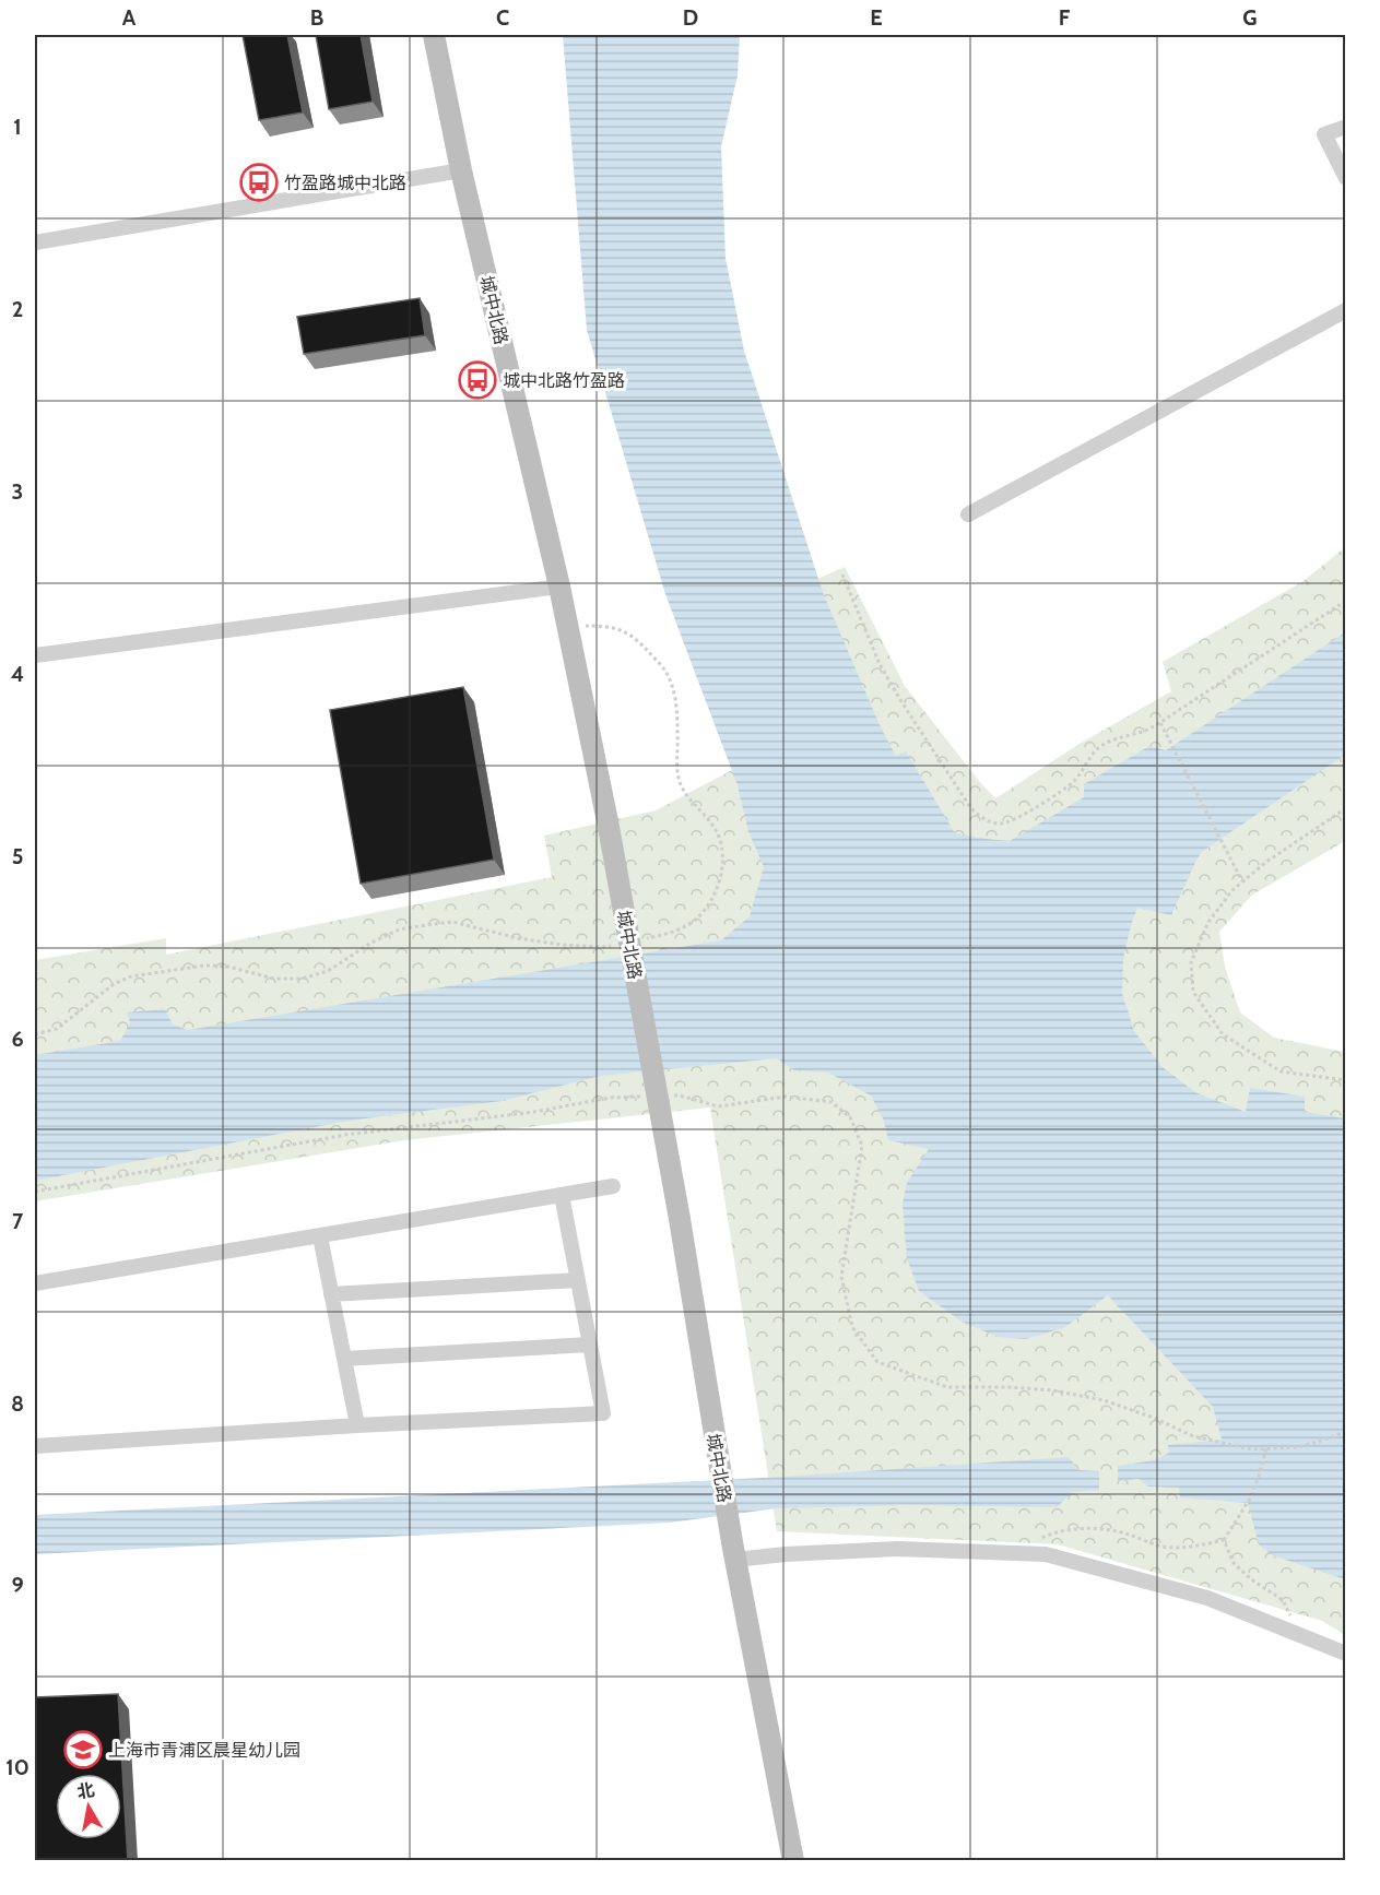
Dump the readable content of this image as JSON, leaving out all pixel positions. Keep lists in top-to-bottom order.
{
  "streets": {
    "street": ["城中北路"]
  },
  "places": {
    "bus stop": ["竹盈路城中北路", "城中北路竹盈路"],
    "school or university": ["上海市青浦区晨星幼儿园"]
  },
  "north": "top",
  "grid": {
    "columns": [
      "A",
      "B",
      "C",
      "D",
      "E",
      "F",
      "G"
    ],
    "rows": [
      "1",
      "2",
      "3",
      "4",
      "5",
      "6",
      "7",
      "8",
      "9",
      "10"
    ]
  }
}
